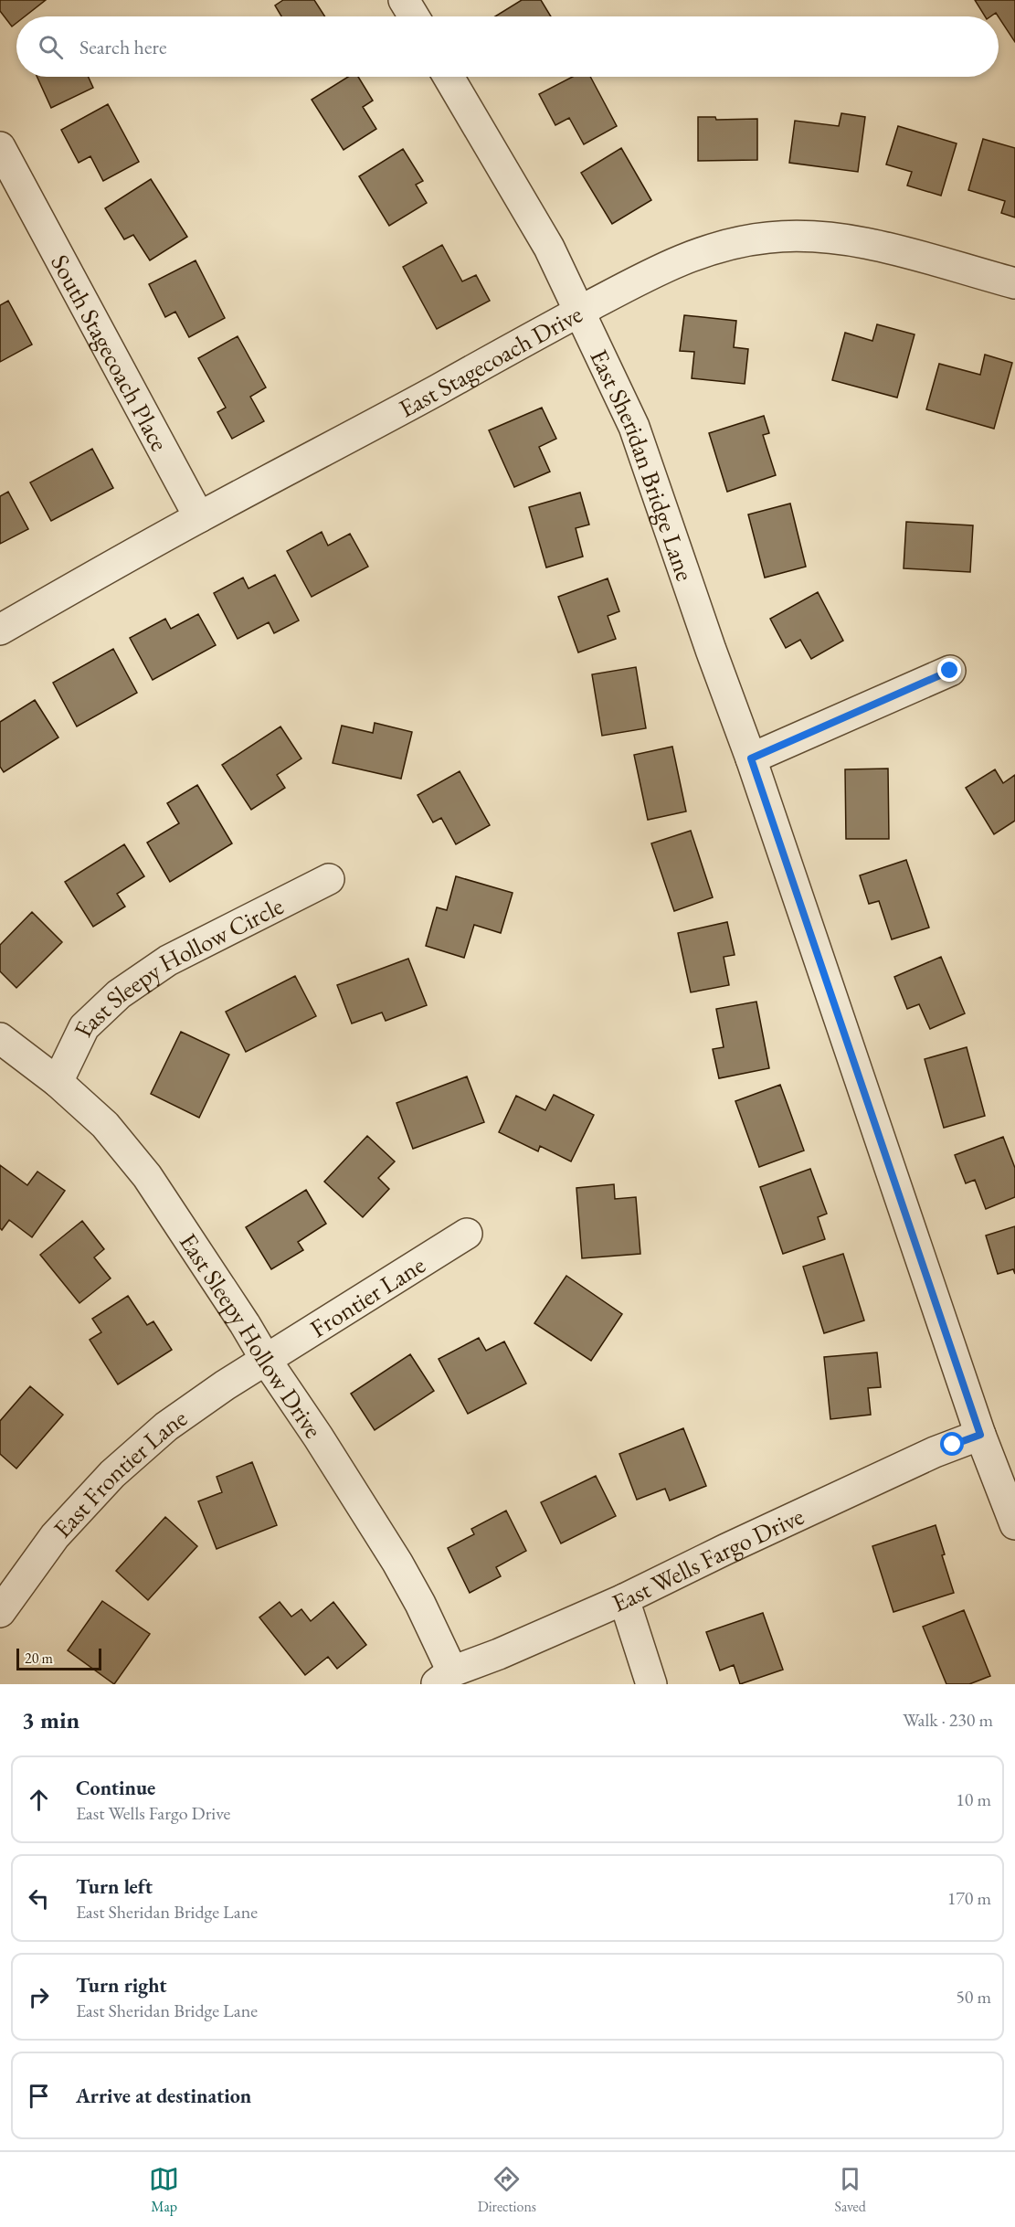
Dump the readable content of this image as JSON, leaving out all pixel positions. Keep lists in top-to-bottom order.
{
  "streets": {
    "street": [
      "South Stagecoach Place",
      "East Stagecoach Drive",
      "East Sheridan Bridge Lane",
      "East Sleepy Hollow Circle",
      "Frontier Lane",
      "East Sleepy Hollow Drive",
      "East Frontier Lane",
      "East Wells Fargo Drive"
    ]
  },
  "crossings": [
    ["South Stagecoach Place", "East Stagecoach Drive"],
    ["East Stagecoach Drive", "East Sheridan Bridge Lane"],
    ["East Sheridan Bridge Lane", "East Wells Fargo Drive"],
    ["East Sleepy Hollow Circle", "East Sleepy Hollow Drive"],
    ["Frontier Lane", "East Sleepy Hollow Drive"],
    ["Frontier Lane", "East Frontier Lane"],
    ["East Sleepy Hollow Drive", "East Frontier Lane"],
    ["East Sleepy Hollow Drive", "East Wells Fargo Drive"]
  ],
  "scale_bar": "20 m",
  "page": {
    "search": "Search here",
    "scale": "20 m",
    "heading": ["3 min", "Walk · 230 m"],
    "list": [
      ["Continue", "East Wells Fargo Drive", "10 m"],
      ["Turn left", "East Sheridan Bridge Lane", "170 m"],
      ["Turn right", "East Sheridan Bridge Lane", "50 m"],
      "Arrive at destination"
    ],
    "nav": ["Map", "Directions", "Saved"]
  }
}
